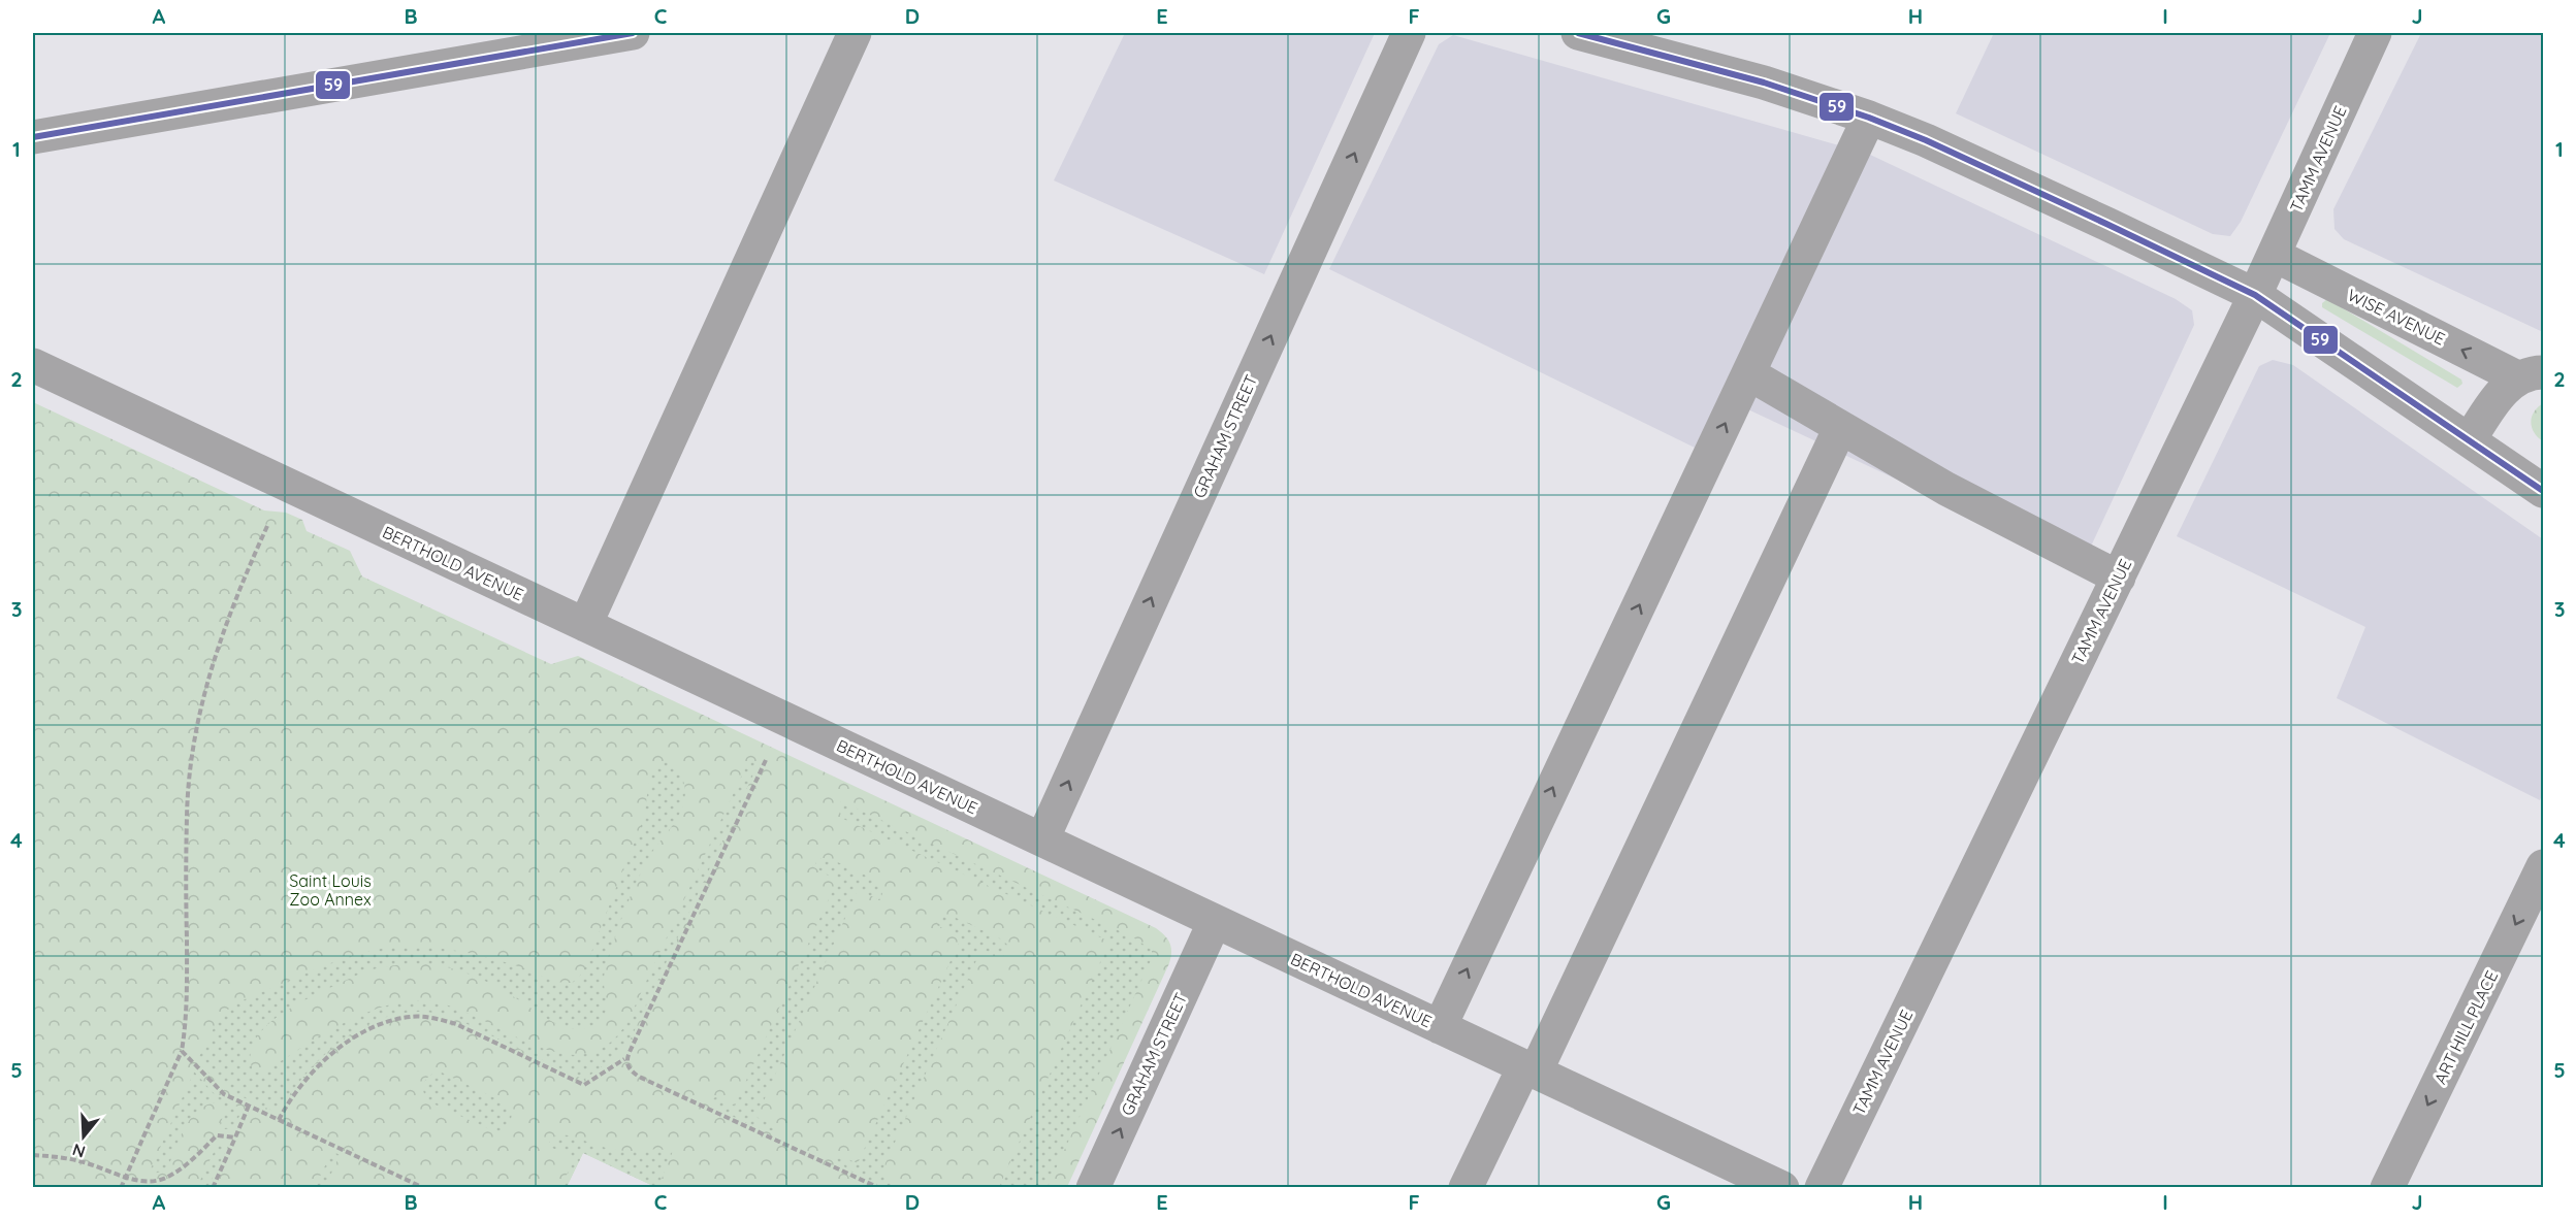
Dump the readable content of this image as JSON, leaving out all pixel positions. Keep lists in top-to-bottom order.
{
  "streets": {
    "street": [
      "TAMM AVENUE",
      "WISE AVENUE",
      "GRAHAM STREET",
      "BERTHOLD AVENUE",
      "ART HILL PLACE"
    ]
  },
  "crossings": [
    ["TAMM AVENUE", "WISE AVENUE"],
    ["GRAHAM STREET", "BERTHOLD AVENUE"]
  ],
  "one_way": ["GRAHAM STREET", "ART HILL PLACE"],
  "parks": ["Saint Louis Zoo Annex"],
  "lines": ["transit line 59"],
  "north": "bottom",
  "grid": {
    "columns": [
      "A",
      "B",
      "C",
      "D",
      "E",
      "F",
      "G",
      "H",
      "I",
      "J"
    ],
    "rows": [
      "1",
      "2",
      "3",
      "4",
      "5"
    ]
  }
}
